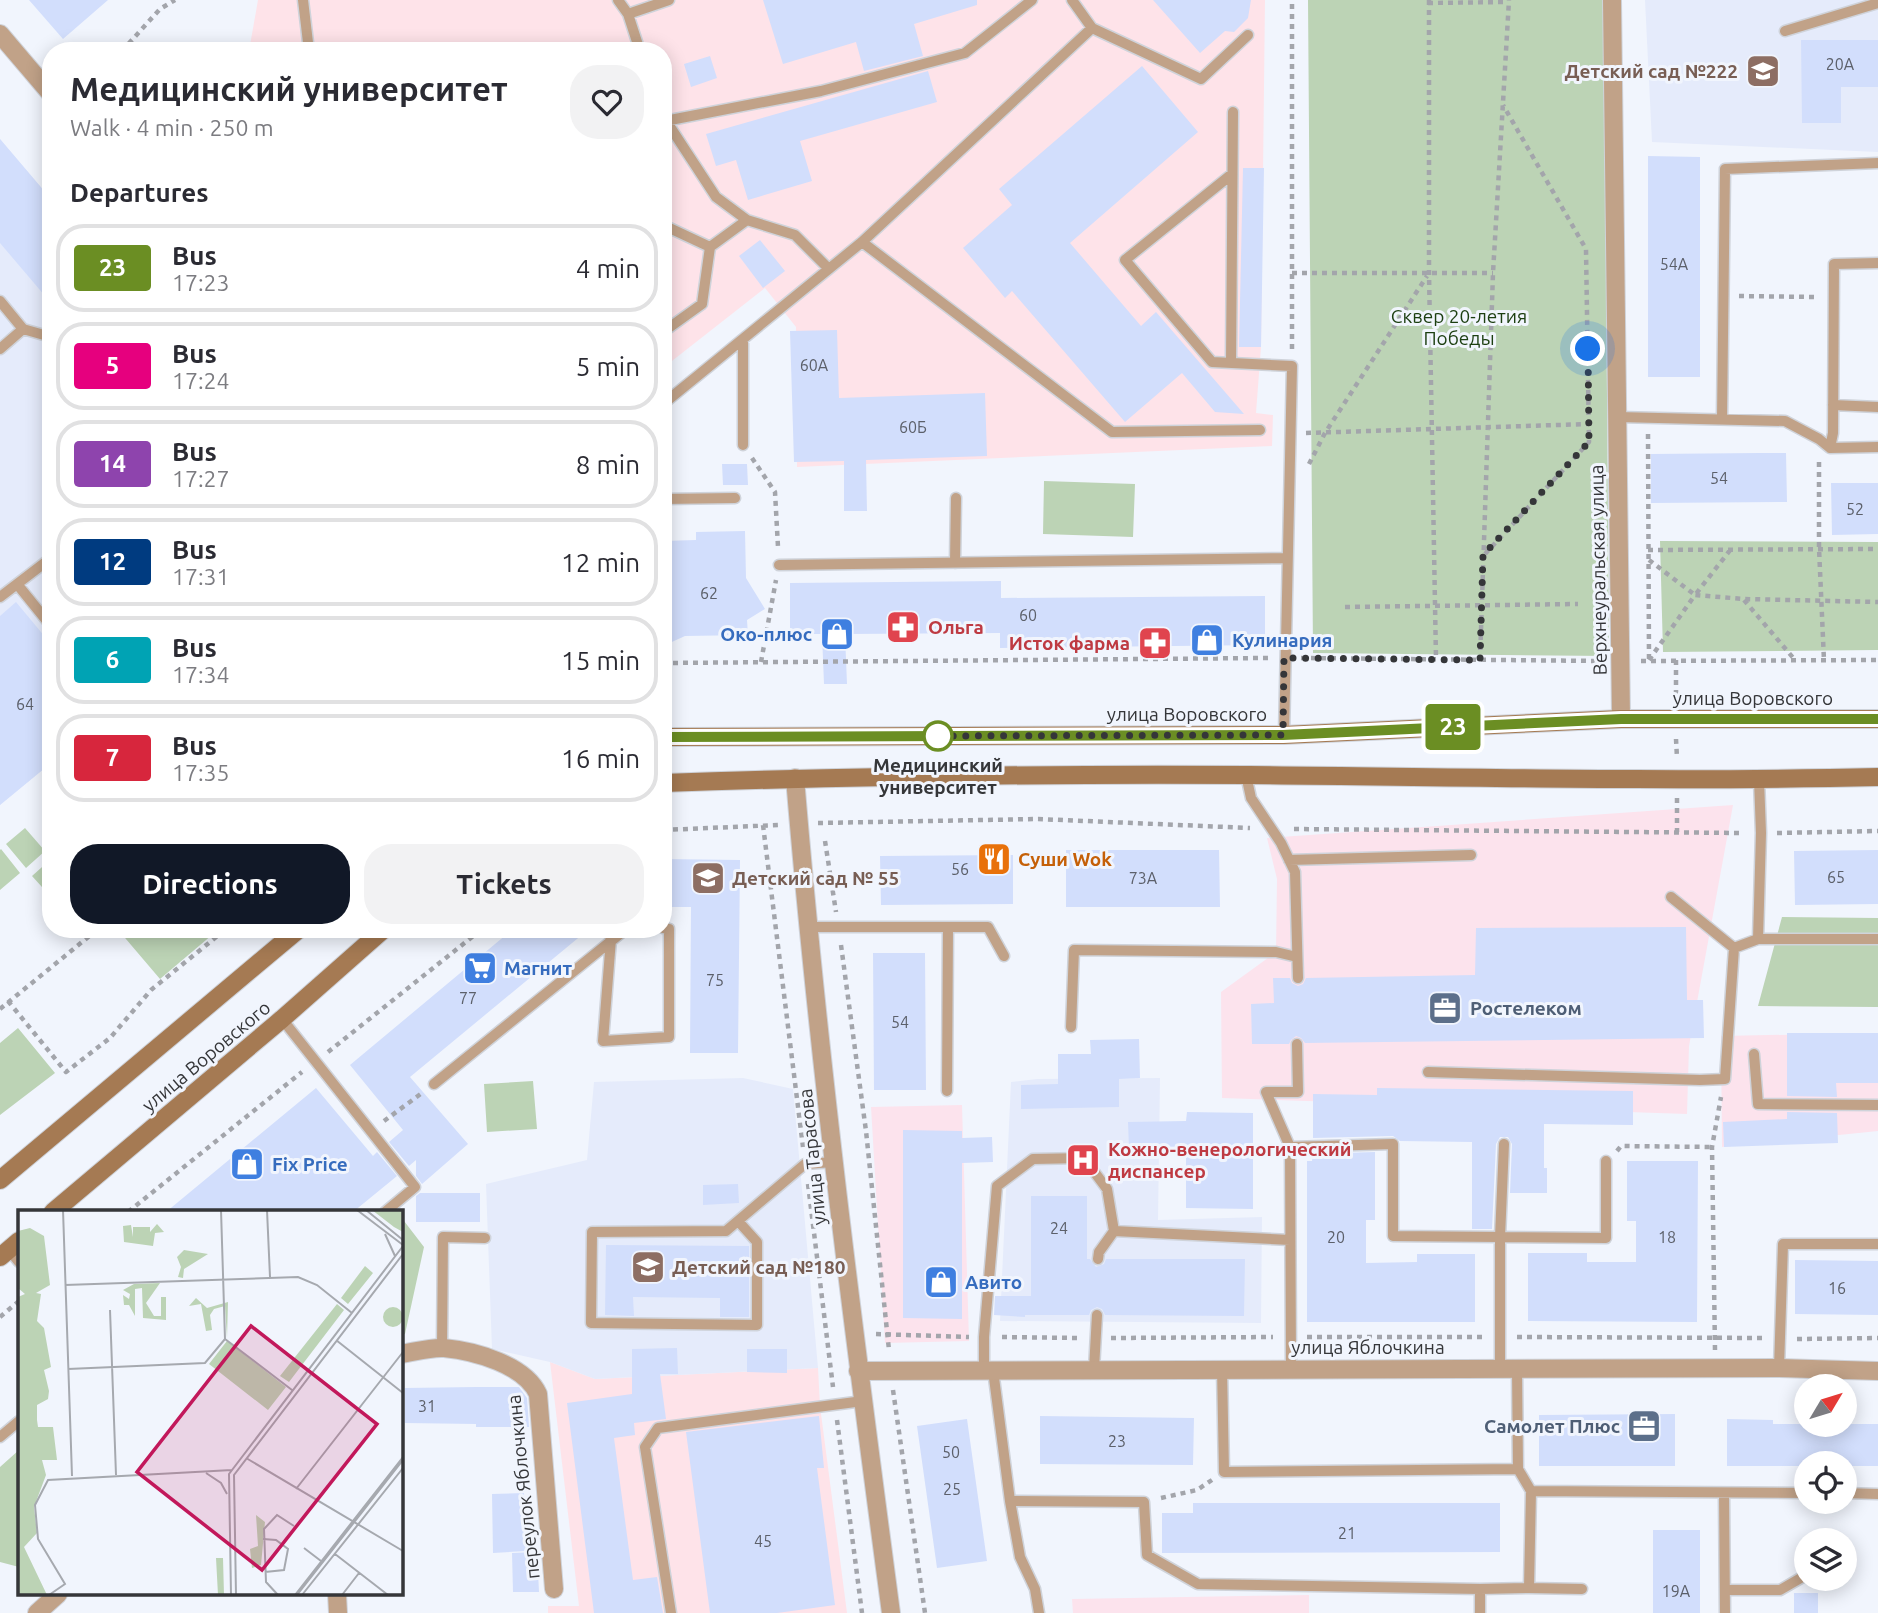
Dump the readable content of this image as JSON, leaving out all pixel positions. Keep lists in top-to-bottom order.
{
  "streets": {
    "main road": ["улица Воровского"],
    "street": [
      "Верхнеуральская улица",
      "улица Тарасова",
      "улица Яблочкина",
      "переулок Яблочкина"
    ]
  },
  "crossings": [
    ["Верхнеуральская улица", "улица Воровского"],
    ["улица Тарасова", "улица Яблочкина"]
  ],
  "parks": ["Сквер 20-летия Победы"],
  "places": {
    "school or university": ["Детский сад №222", "Детский сад № 55", "Детский сад №180"],
    "pharmacy": ["Ольга", "Исток фарма"],
    "shop": [
      "Око-плюс",
      "Кулинария",
      "Fix Price",
      "Авито"
    ],
    "other": ["Медицинский университет"],
    "restaurant": ["Суши Wok"],
    "supermarket": ["Магнит"],
    "office": ["Ростелеком", "Самолет Плюс"],
    "hospital": ["Кожно-венерологический диспансер"]
  },
  "lines": ["bus line 23"],
  "house_numbers": [
    "20А",
    "54А",
    "60А",
    "60Б",
    "54",
    "52",
    "62",
    "60",
    "64",
    "56",
    "65",
    "73А",
    "75",
    "77",
    "54",
    "24",
    "20",
    "18",
    "16",
    "31",
    "23",
    "50",
    "25",
    "21",
    "45",
    "19А"
  ],
  "north": "top right",
  "page": {
    "on_map": "23",
    "heading": [
      ["Медицинский университет", "Walk · 4 min · 250 m"],
      "Departures"
    ],
    "list": [
      {
        "mark": "23",
        "name": "Bus",
        "note": "17:23",
        "value": "4 min"
      },
      {
        "mark": "5",
        "name": "Bus",
        "note": "17:24",
        "value": "5 min"
      },
      {
        "mark": "14",
        "name": "Bus",
        "note": "17:27",
        "value": "8 min"
      },
      {
        "mark": "12",
        "name": "Bus",
        "note": "17:31",
        "value": "12 min"
      },
      {
        "mark": "6",
        "name": "Bus",
        "note": "17:34",
        "value": "15 min"
      },
      {
        "mark": "7",
        "name": "Bus",
        "note": "17:35",
        "value": "16 min"
      }
    ],
    "buttons": ["Directions", "Tickets"]
  }
}
